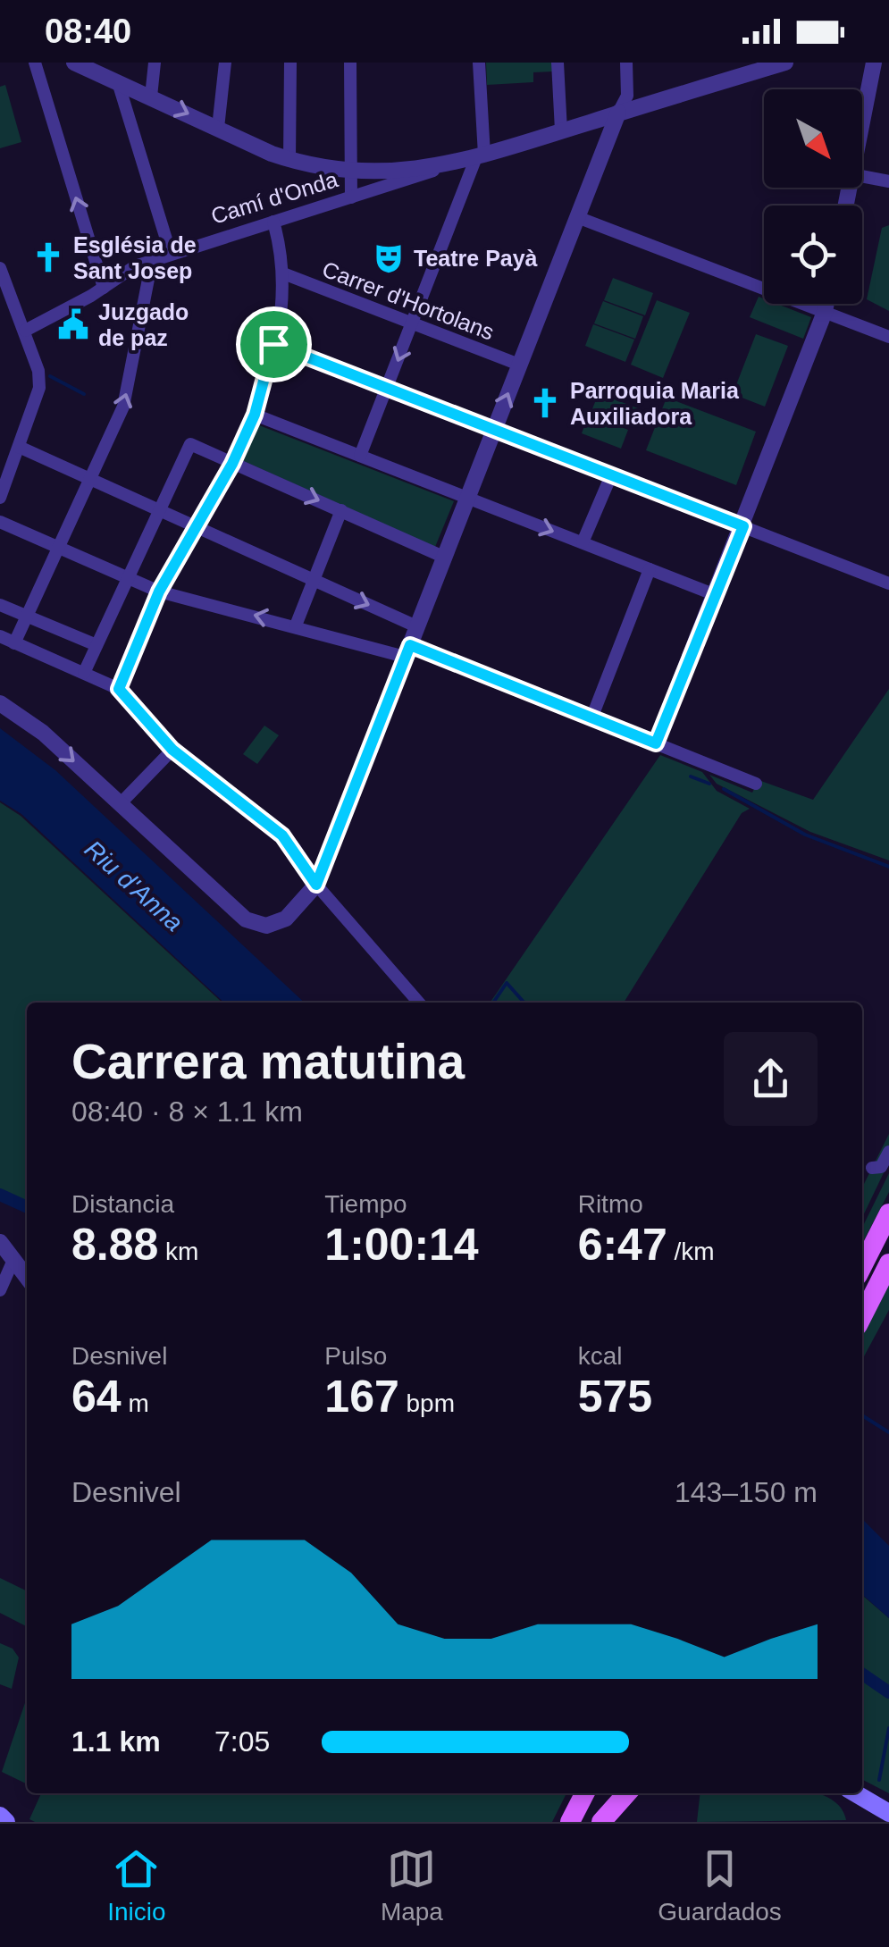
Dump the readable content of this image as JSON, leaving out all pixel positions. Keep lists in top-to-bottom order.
{
  "streets": {
    "street": ["Camí d'Onda", "Carrer d'Hortolans"]
  },
  "water": ["Riu d'Anna"],
  "places": {
    "church": ["Església de Sant Josep", "Parroquia Maria Auxiliadora"],
    "theatre": ["Teatre Payà"],
    "public building": ["Juzgado de paz"]
  },
  "north": "bottom right",
  "page": {
    "status": "08:40",
    "heading": ["Carrera matutina", "08:40 · 8 × 1.1 km"],
    "stats": [
      ["Distancia", "8.88 km"],
      ["Tiempo", "1:00:14"],
      ["Ritmo", "6:47 /km"],
      ["Desnivel", "64 m"],
      ["Pulso", "167 bpm"],
      ["kcal", "575"]
    ],
    "chart": ["Desnivel", "143–150 m"],
    "list": [
      {
        "name": "1.1 km",
        "note": "7:05"
      }
    ],
    "tabs": ["Inicio", "Mapa", "Guardados"]
  }
}
